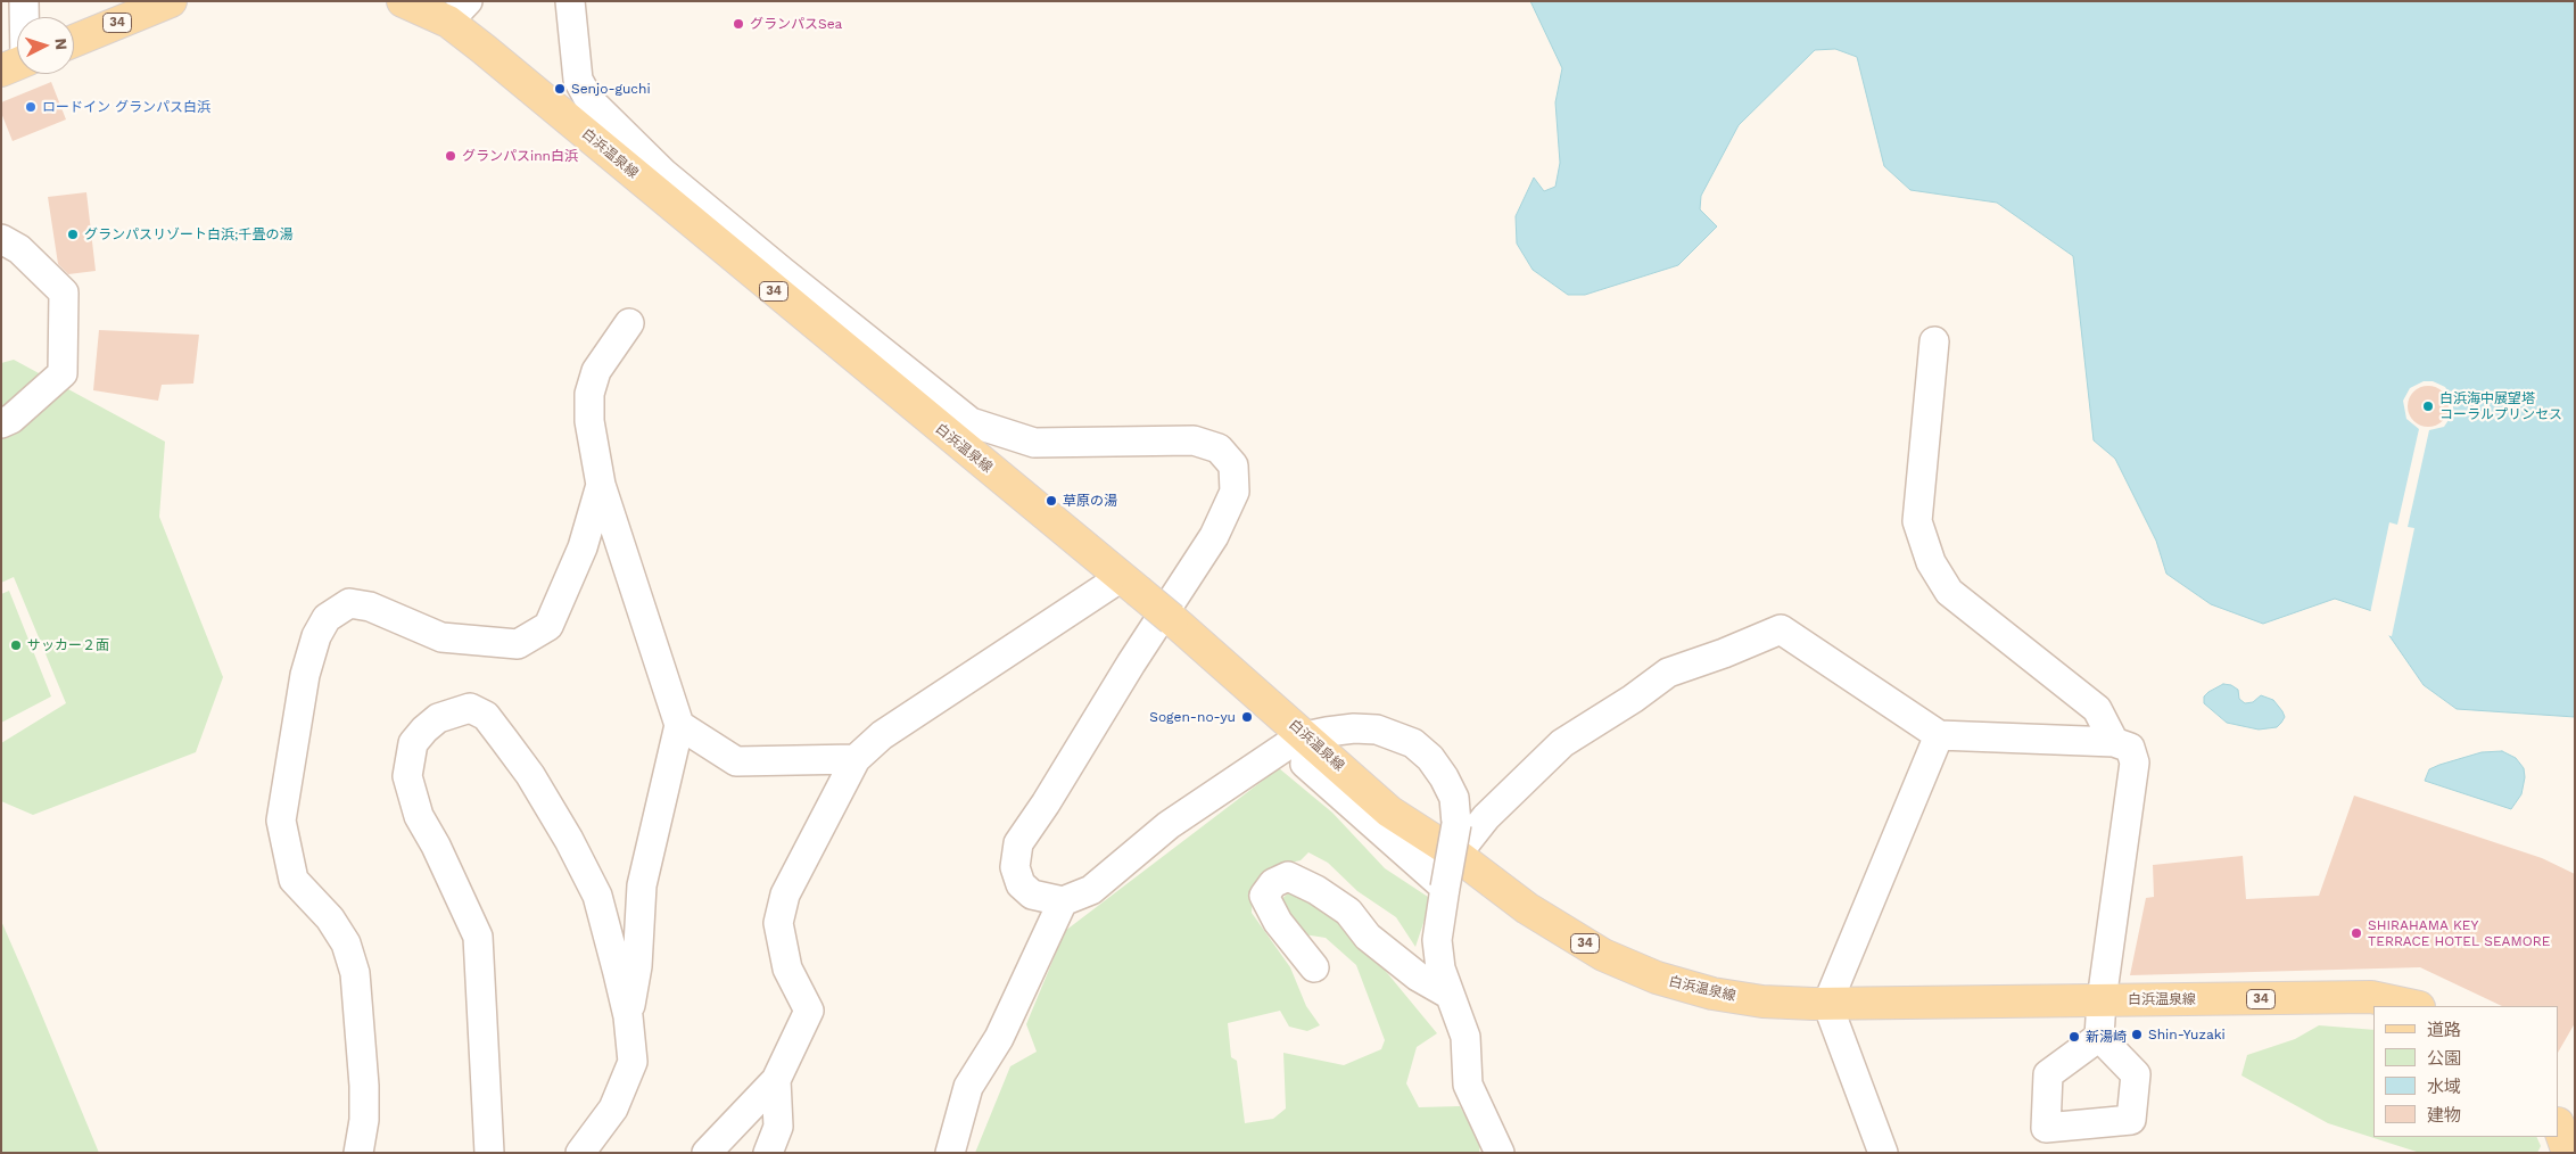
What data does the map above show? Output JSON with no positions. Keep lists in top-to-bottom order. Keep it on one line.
{"streets":{"main road":["34","白浜温泉線"]},"places":["グランパスSea","Senjo-guchi","ロードイン グランパス白浜","グランパスinn白浜","グランパスリゾート白浜;千畳の湯","白浜海中展望塔 コーラルプリンセス","草原の湯","サッカー２面","Sogen-no-yu","SHIRAHAMA KEY TERRACE HOTEL SEAMORE","Shin-Yuzaki","新湯崎"],"legend":["道路","公園","水域","建物"],"north":"right"}
